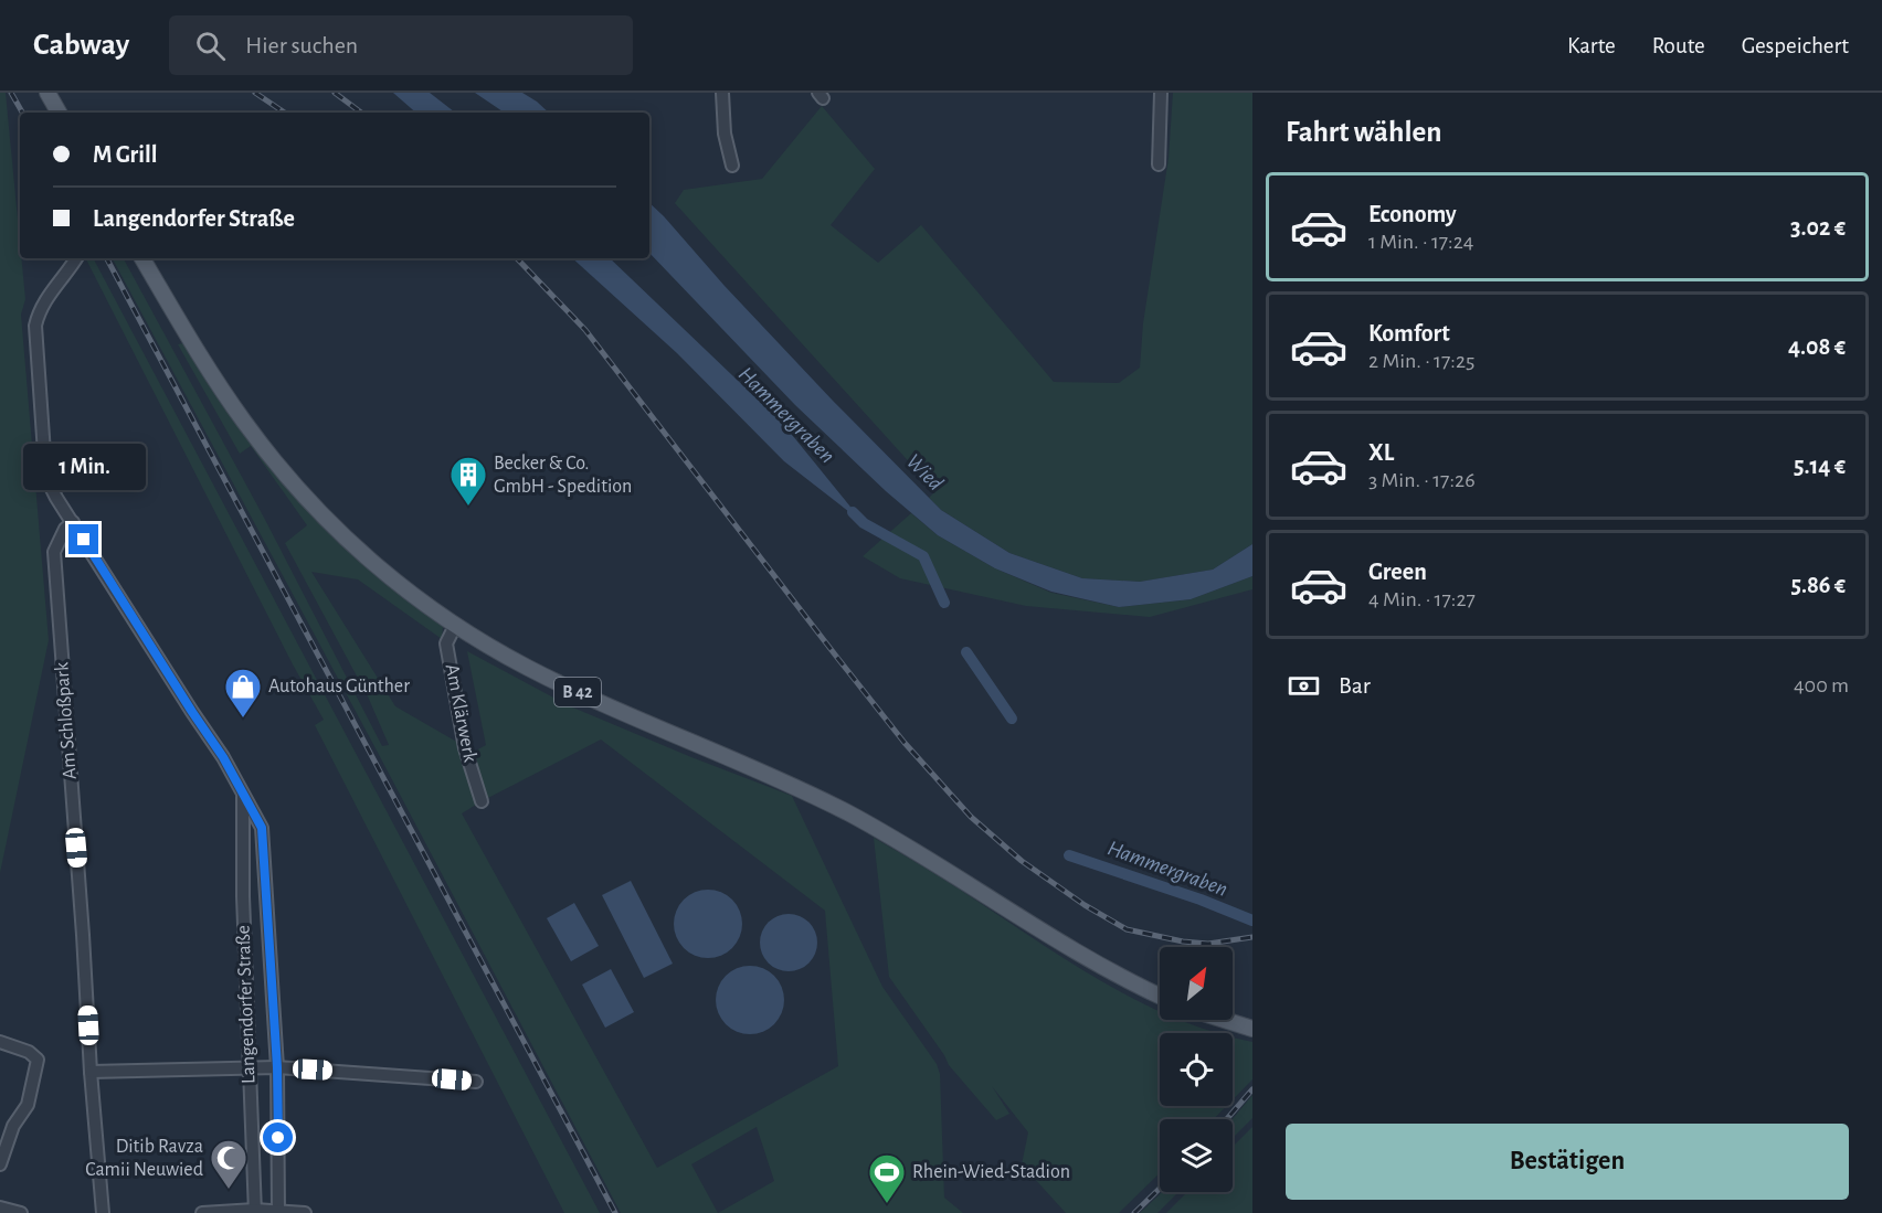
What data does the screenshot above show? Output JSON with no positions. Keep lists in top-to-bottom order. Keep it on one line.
{"streets":{"main road":["B 42"],"street":["Am Klärwerk","Am Schloßpark","Langendorfer Straße"]},"crossings":[["B 42","Am Klärwerk"],["Am Schloßpark","Langendorfer Straße"]],"water":["Hammergraben","Wied"],"places":{"building":["Becker & Co. GmbH - Spedition"],"shop":["Autohaus Günther"],"mosque":["Ditib Ravza Camii Neuwied"],"sports":["Rhein-Wied-Stadion"]},"north":"top right","page":{"header":"Cabway","search":"Hier suchen","nav":["Karte","Route","Gespeichert"],"heading":"Fahrt wählen","banner":["M Grill","Langendorfer Straße"],"list":[{"name":"Economy","note":"1 Min. · 17:24","value":"3.02 €"},{"name":"Komfort","note":"2 Min. · 17:25","value":"4.08 €"},{"name":"XL","note":"3 Min. · 17:26","value":"5.14 €"},{"name":"Green","note":"4 Min. · 17:27","value":"5.86 €"}],"bubble":"1 Min.","pay":["Bar","400 m"],"buttons":"Bestätigen"}}
